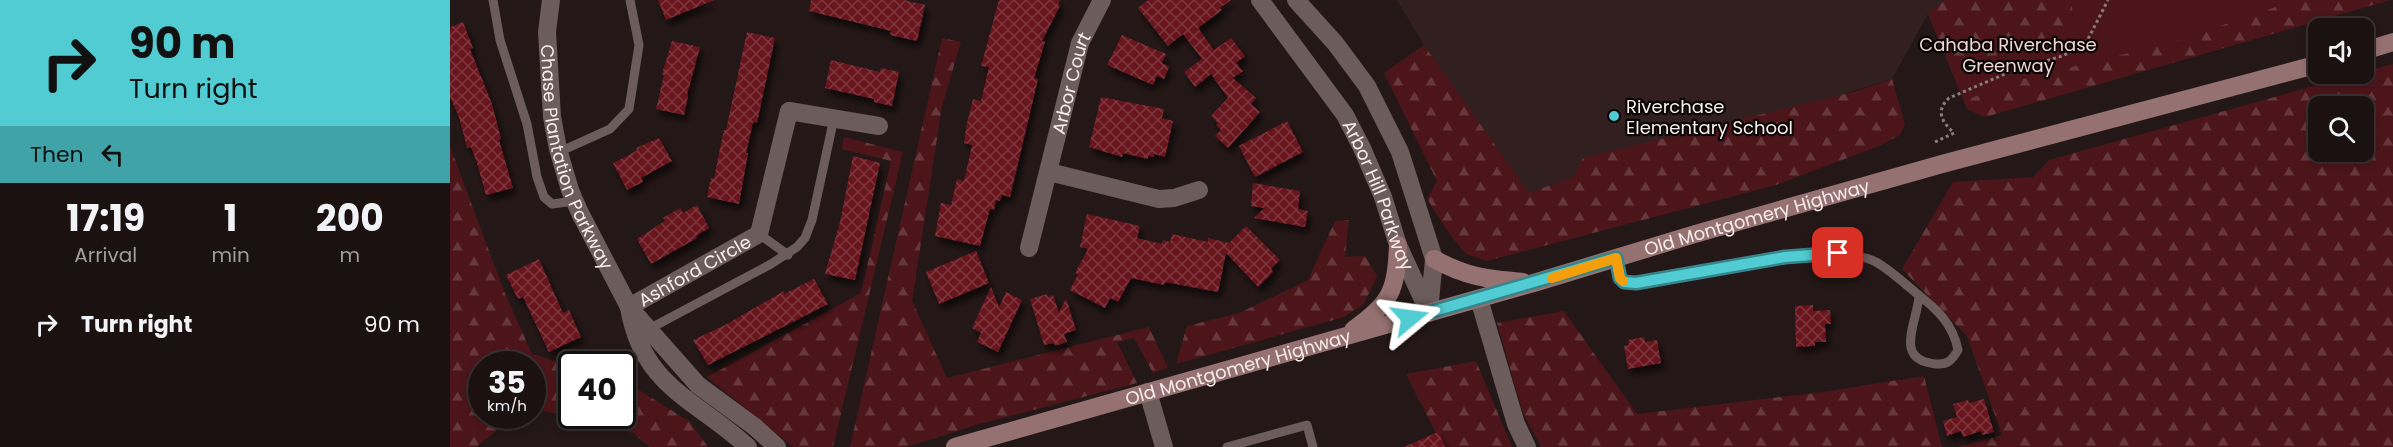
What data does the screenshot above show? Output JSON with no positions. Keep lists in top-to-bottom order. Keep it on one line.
{"streets":{"street":["Arbor Court","Chase Plantation Parkway","Arbor Hill Parkway","Old Montgomery Highway","Ashford Circle"]},"crossings":[["Chase Plantation Parkway","Ashford Circle"],["Arbor Hill Parkway","Old Montgomery Highway"]],"parks":["Cahaba Riverchase Greenway"],"places":["Riverchase Elementary School"],"page":{"turn":["90 m","Turn right"],"then":"Then","eta":["17:19","Arrival","1","min","200","m"],"list":[{"name":"Turn right","value":"90 m"}],"speed":"35 km/h","limit":"40"}}
